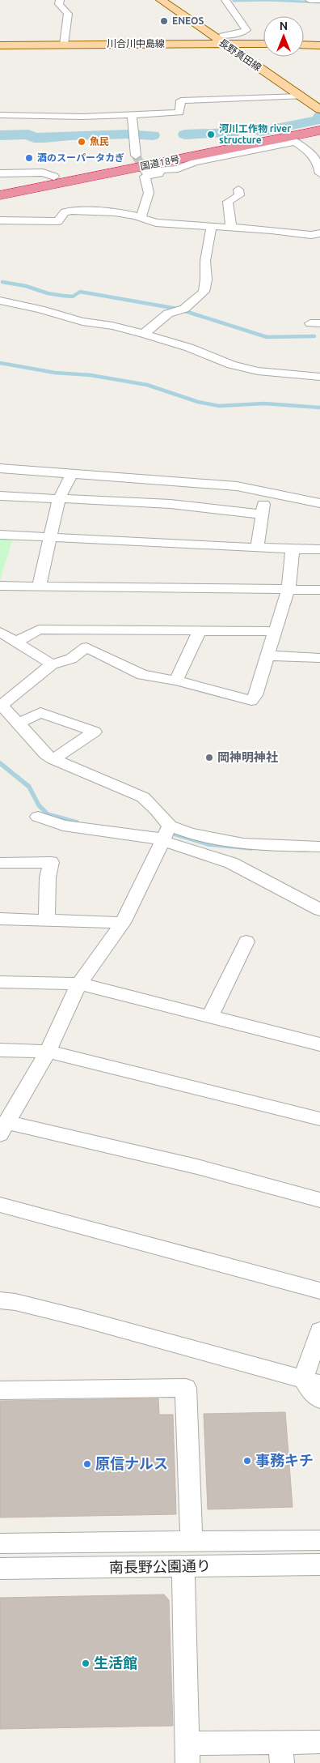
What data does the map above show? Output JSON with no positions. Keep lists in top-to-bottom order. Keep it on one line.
{"streets":{"highway":["国道18号"],"main road":["川合川中島線","長野真田線"],"street":["南長野公園通り"]},"crossings":[["川合川中島線","長野真田線"]],"places":["ENEOS","河川工作物 river structure","魚民","酒のスーパータカぎ","岡神明神社","事務キチ","原信ナルス","生活館"],"north":"top"}
